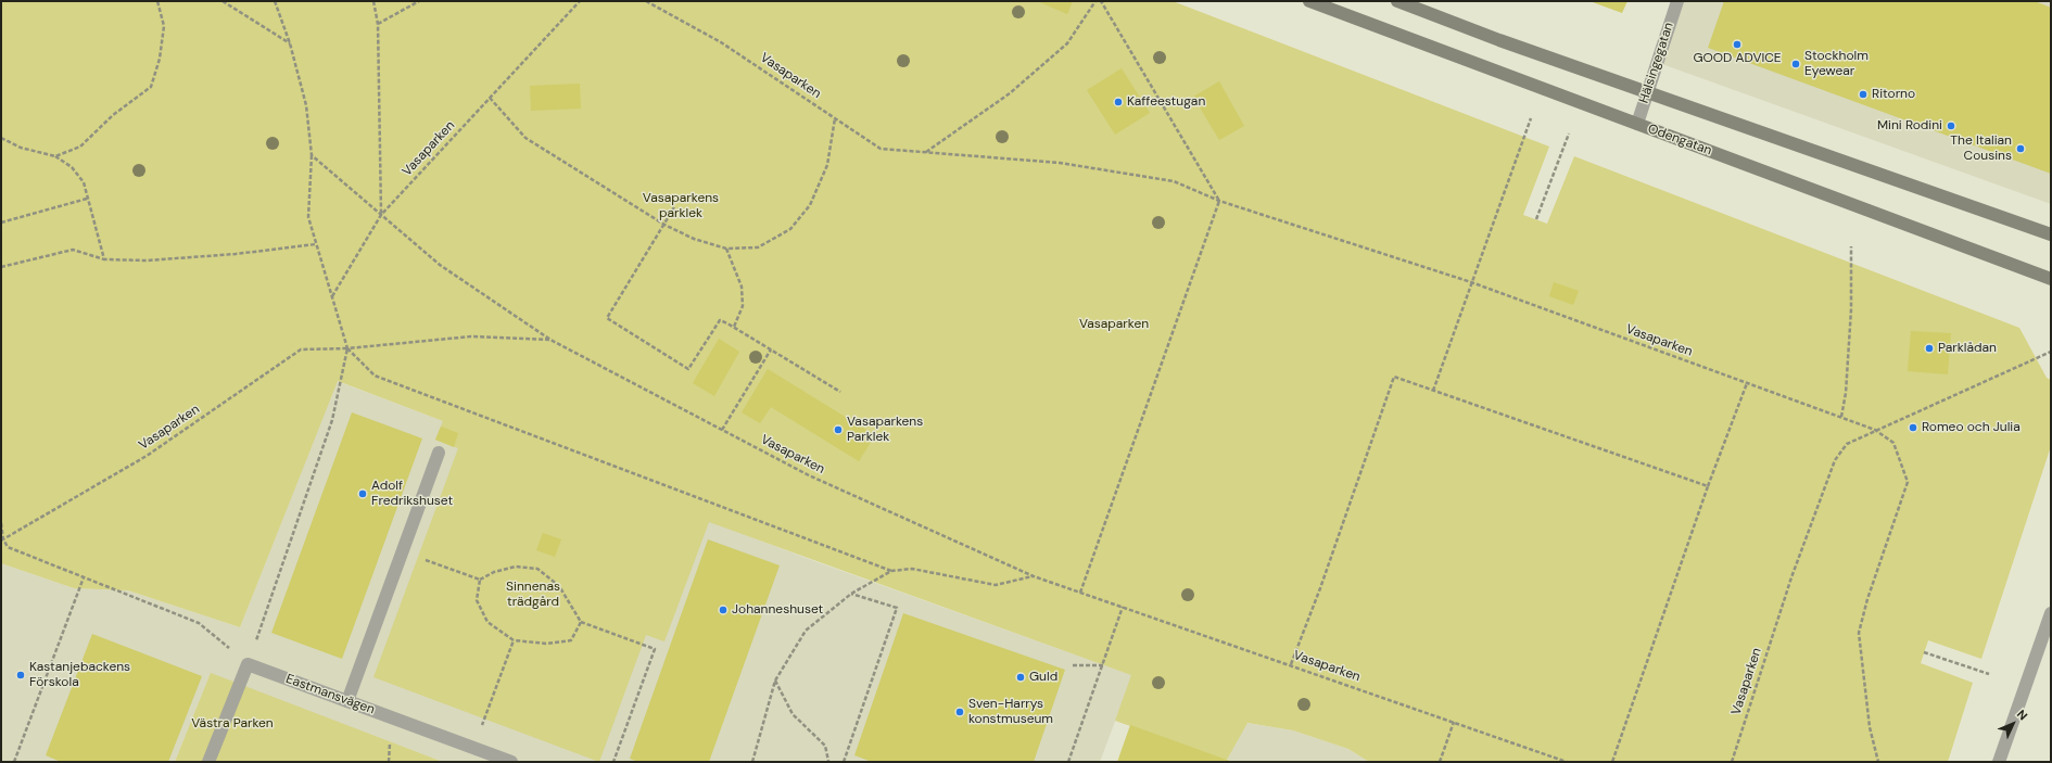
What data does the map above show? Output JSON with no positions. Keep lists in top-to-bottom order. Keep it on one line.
{"streets":{"main road":["Odengatan"],"street":["Hälsingegatan","Eastmansvägen"],"path":["Vasaparken"]},"crossings":[["Hälsingegatan","Odengatan"]],"parks":["Vasaparkens parklek","Vasaparken","Sinnenas trädgård","Västra Parken"],"places":["GOOD ADVICE","Stockholm Eyewear","Ritorno","Kaffeestugan","Mini Rodini","The Italian Cousins","Parklådan","Romeo och Julia","Vasaparkens Parklek","Adolf Fredrikshuset","Johanneshuset","Kastanjebackens Förskola","Guld","Sven-Harrys konstmuseum"],"north":"top right"}
